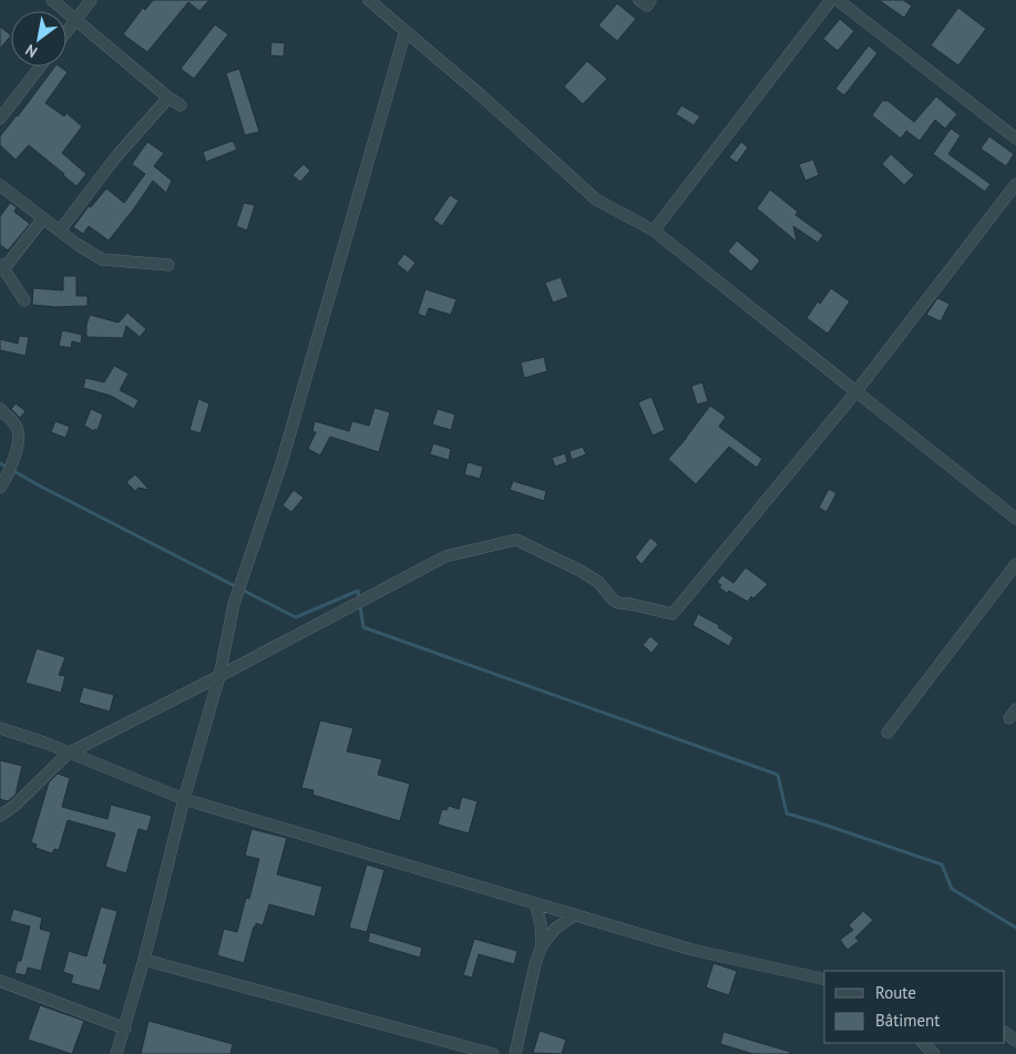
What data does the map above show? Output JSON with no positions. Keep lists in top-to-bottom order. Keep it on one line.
{"legend":["Route","Bâtiment"],"north":"bottom left"}
